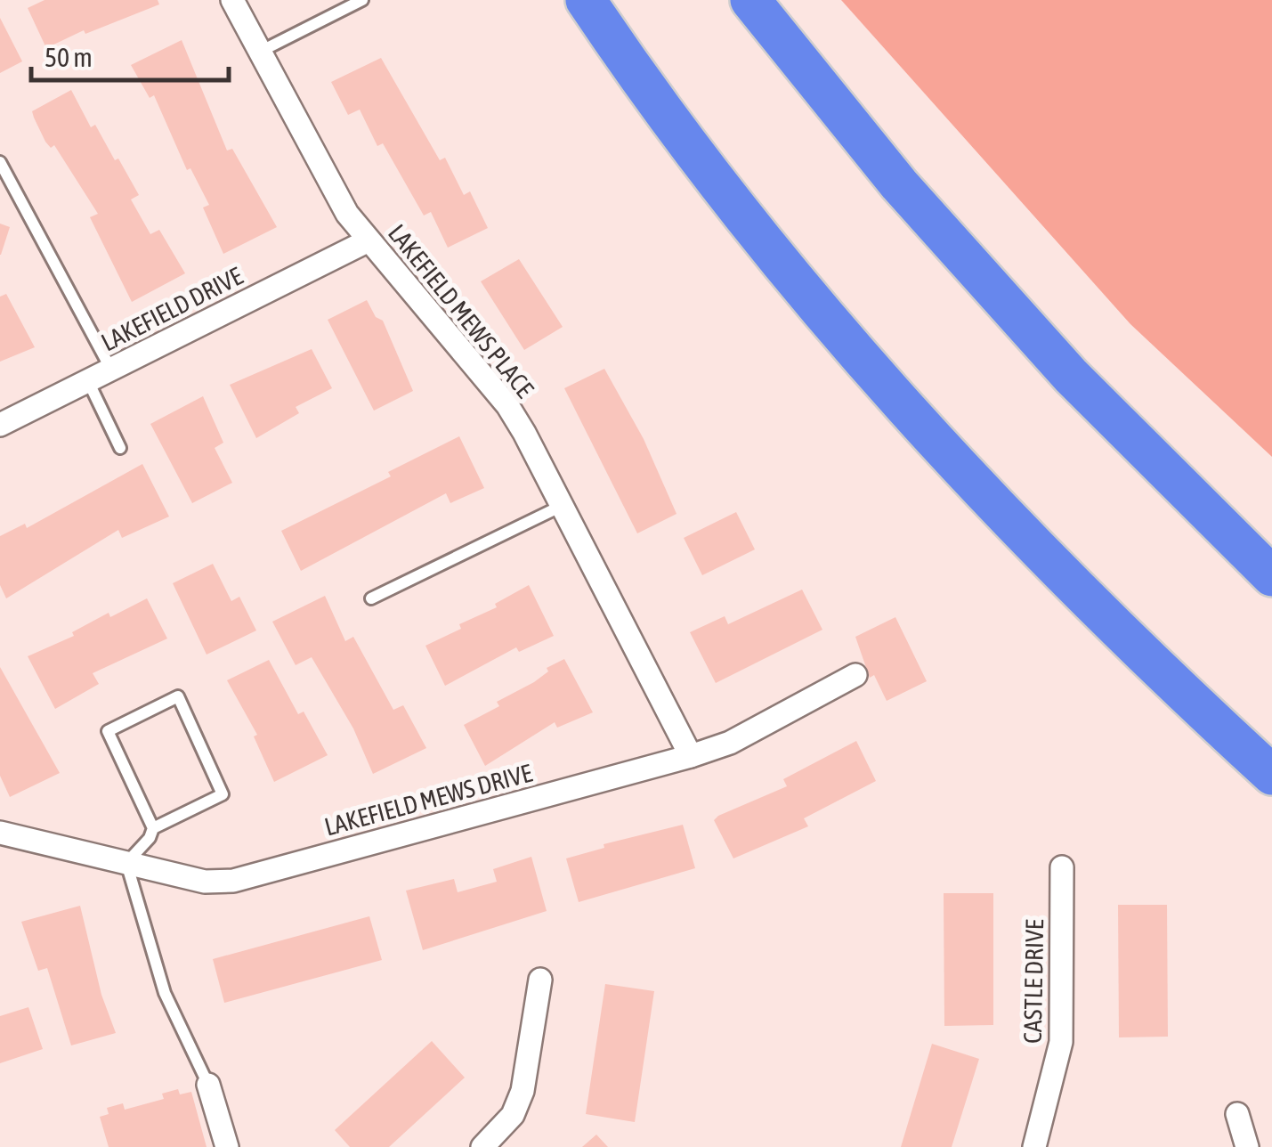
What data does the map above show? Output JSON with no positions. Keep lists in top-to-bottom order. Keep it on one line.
{"streets":{"street":["LAKEFIELD DRIVE","LAKEFIELD MEWS PLACE","LAKEFIELD MEWS DRIVE","CASTLE DRIVE"]},"crossings":[["LAKEFIELD DRIVE","LAKEFIELD MEWS PLACE"],["LAKEFIELD MEWS PLACE","LAKEFIELD MEWS DRIVE"]],"scale_bar":"50 m"}
